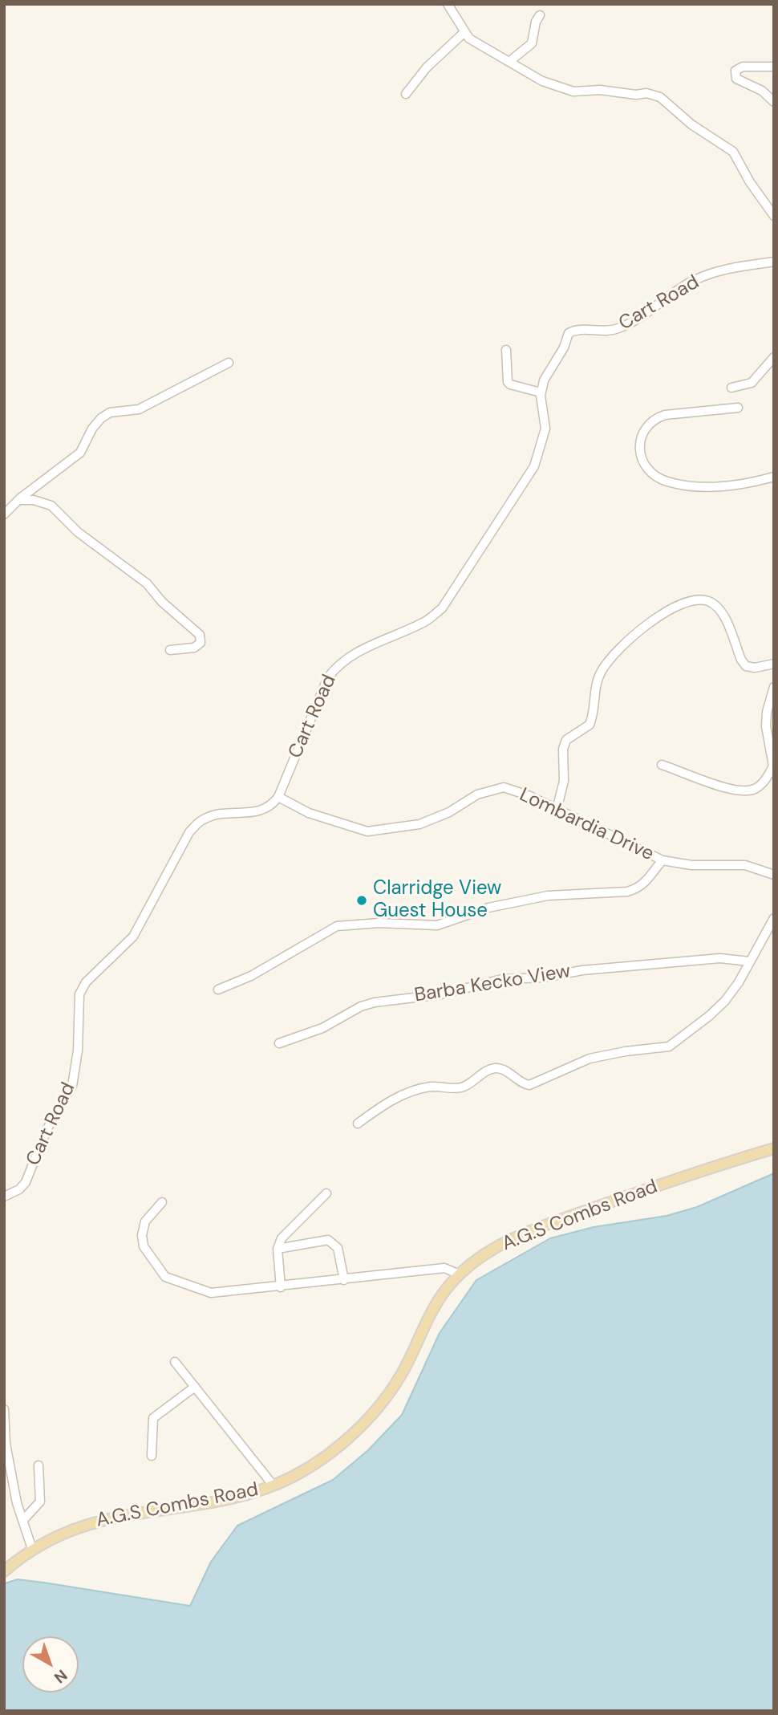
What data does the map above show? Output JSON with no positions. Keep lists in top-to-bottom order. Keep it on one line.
{"streets":{"main road":["A.G.S Combs Road"],"street":["Cart Road","Lombardia Drive","Barba Kecko View"]},"crossings":[["Cart Road","Lombardia Drive"]],"places":["Clarridge View Guest House"],"north":"bottom right"}
